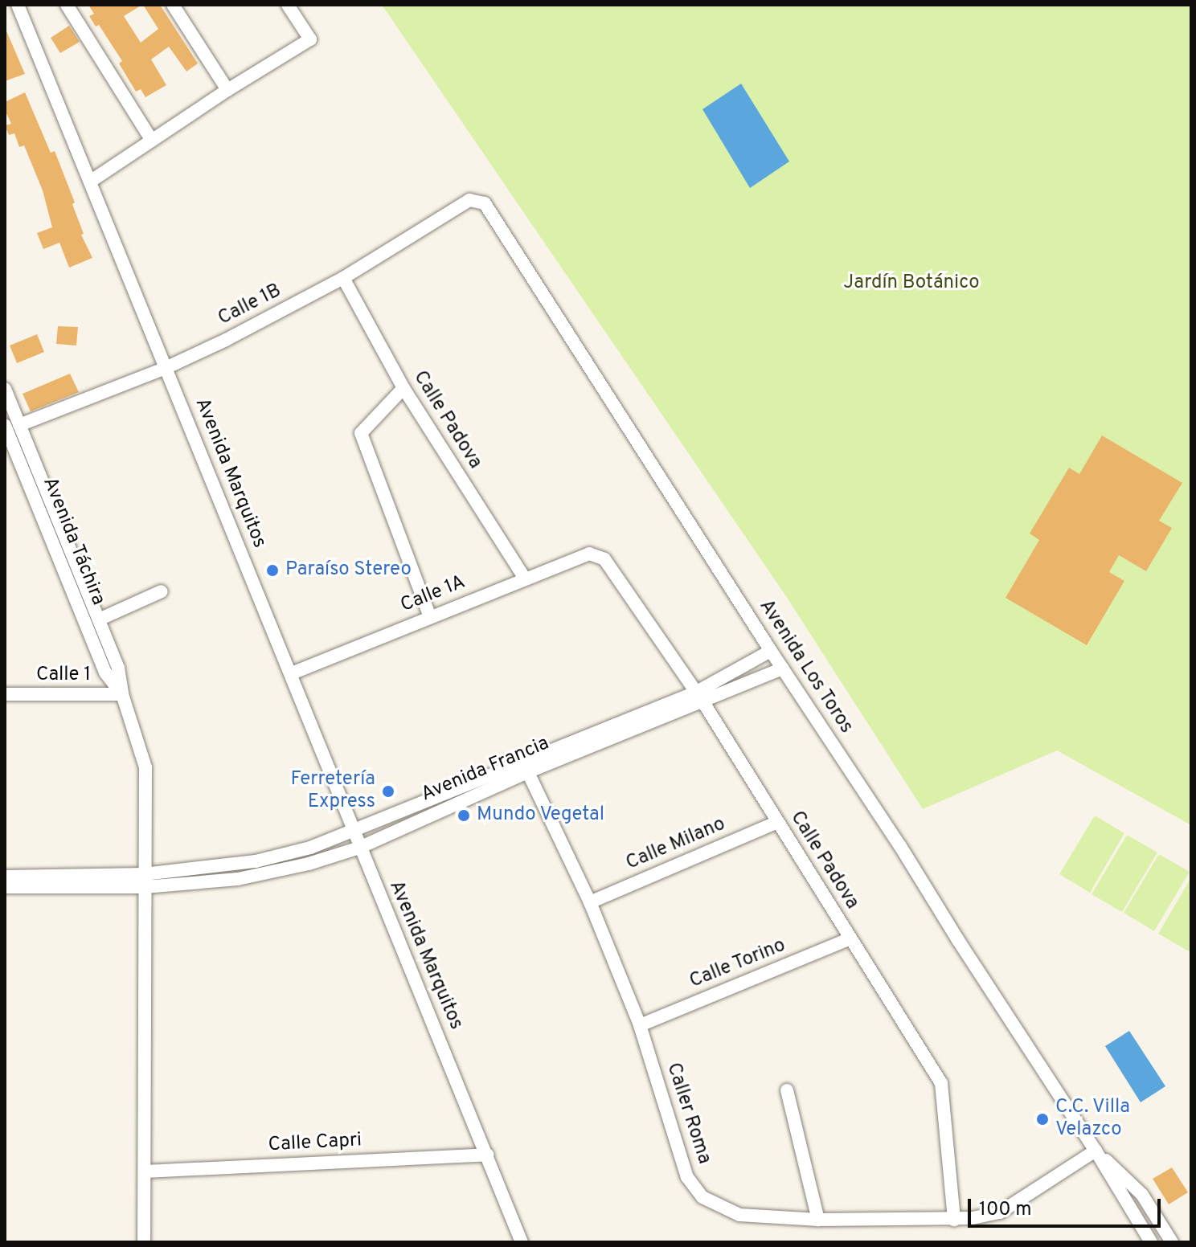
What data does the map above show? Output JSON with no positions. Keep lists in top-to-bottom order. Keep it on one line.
{"streets":{"street":["Calle 1B","Calle Padova","Avenida Marquitos","Avenida Táchira","Calle 1A","Avenida Los Toros","Calle 1","Avenida Francia","Calle Milano","Calle Torino","Caller Roma","Calle Capri"]},"crossings":[["Calle 1B","Calle Padova"],["Calle 1B","Avenida Marquitos"],["Calle 1B","Avenida Los Toros"],["Calle Padova","Calle 1A"],["Calle Padova","Avenida Francia"],["Calle Padova","Calle Milano"],["Calle Padova","Calle Torino"],["Calle Padova","Caller Roma"],["Avenida Marquitos","Calle 1A"],["Avenida Marquitos","Avenida Francia"],["Avenida Marquitos","Calle Capri"],["Avenida Los Toros","Avenida Francia"],["Avenida Los Toros","Caller Roma"],["Avenida Francia","Caller Roma"],["Calle Milano","Caller Roma"],["Calle Torino","Caller Roma"]],"parks":["Jardín Botánico"],"places":["Paraíso Stereo","Ferretería Express","Mundo Vegetal","C.C. Villa Velazco"],"scale_bar":"100 m"}
